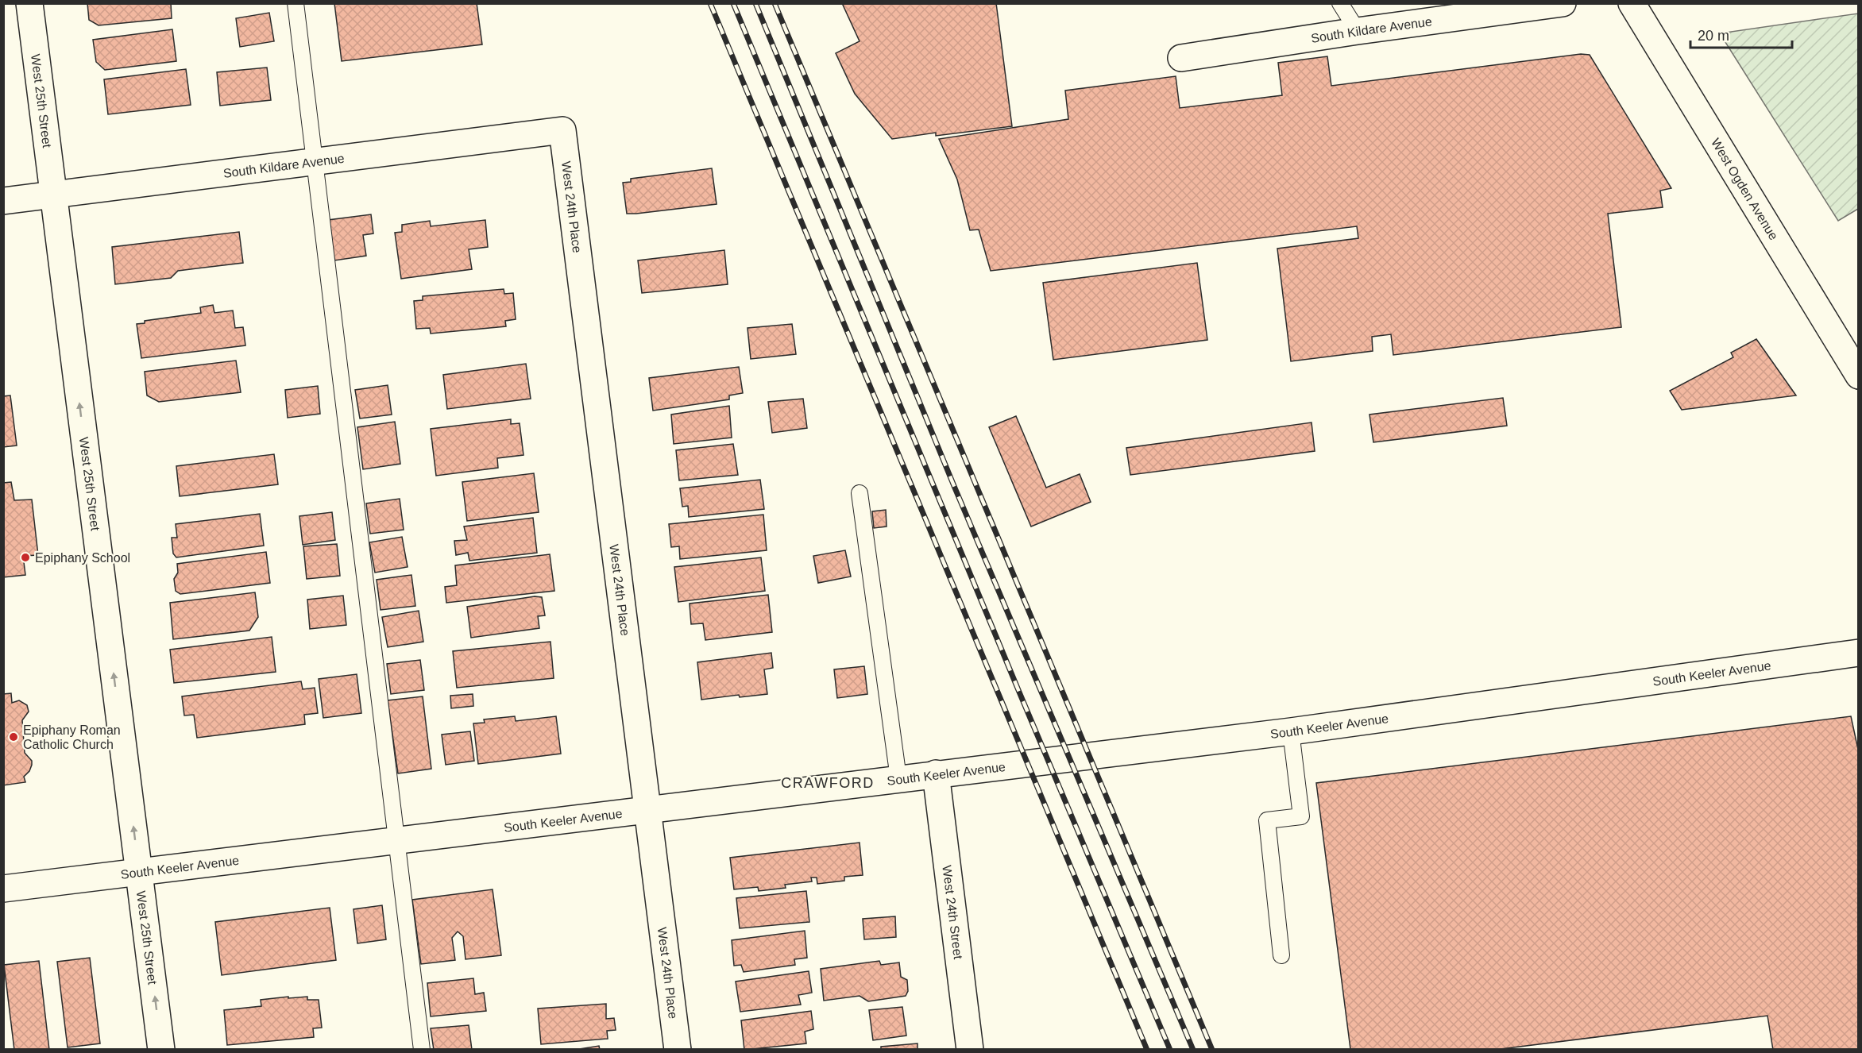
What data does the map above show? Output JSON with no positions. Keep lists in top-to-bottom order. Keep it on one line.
{"streets":{"street":["South Kildare Avenue","West 25th Street","West Ogden Avenue","West 24th Place","South Keeler Avenue","West 24th Street"]},"crossings":[["South Kildare Avenue","West 25th Street"],["South Kildare Avenue","West 24th Place"],["West 25th Street","South Keeler Avenue"],["West 24th Place","South Keeler Avenue"],["South Keeler Avenue","West 24th Street"]],"one_way":["West 25th Street"],"districts":["CRAWFORD"],"places":["Epiphany School","Epiphany Roman Catholic Church"],"scale_bar":"20 m"}
